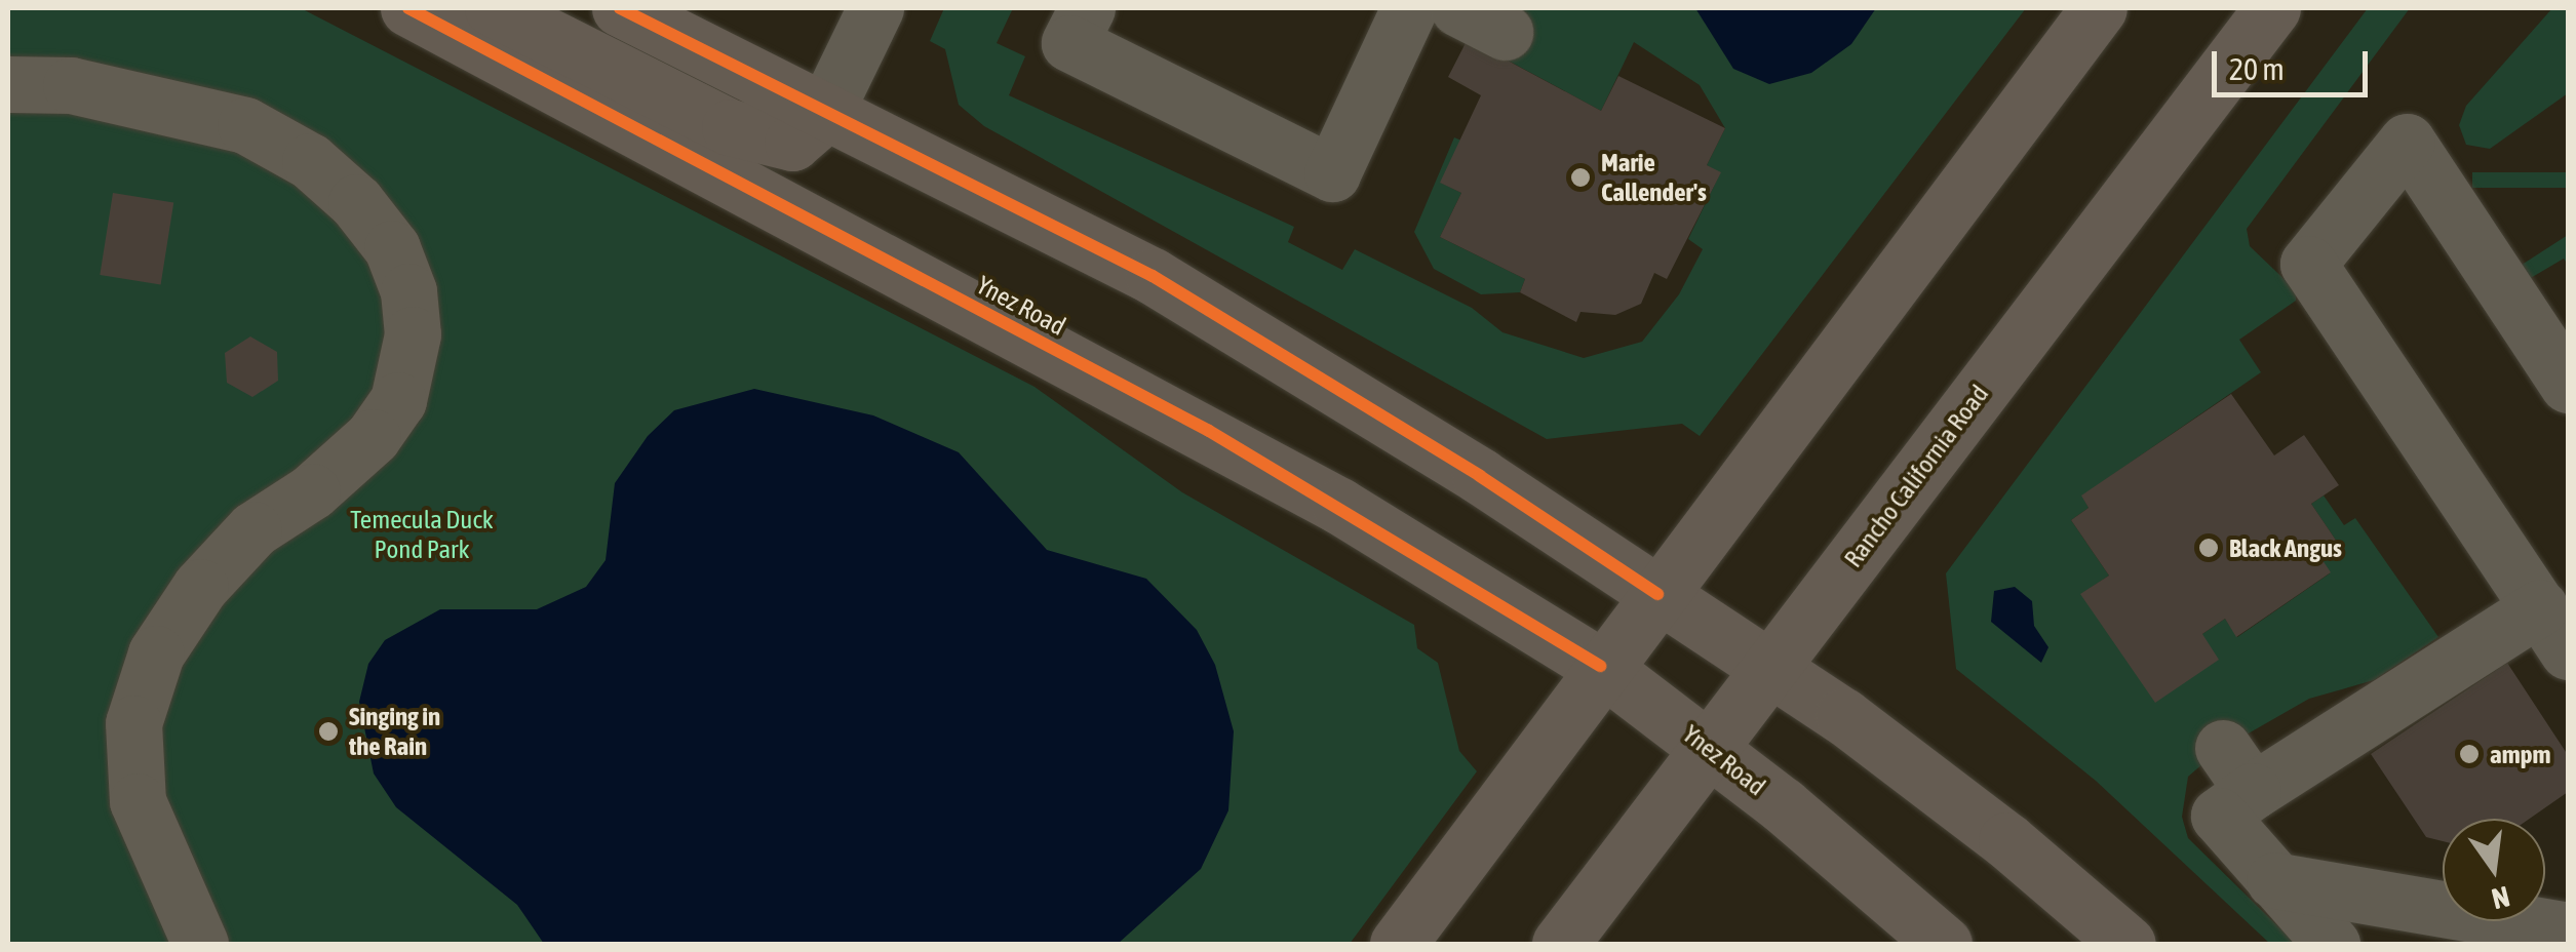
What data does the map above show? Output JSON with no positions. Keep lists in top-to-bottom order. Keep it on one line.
{"streets":{"main road":["Ynez Road","Rancho California Road"]},"crossings":[["Ynez Road","Rancho California Road"]],"parks":["Temecula Duck Pond Park"],"places":["Marie Callender's","Black Angus","Singing in the Rain","ampm"],"scale_bar":"20 m","north":"bottom"}
